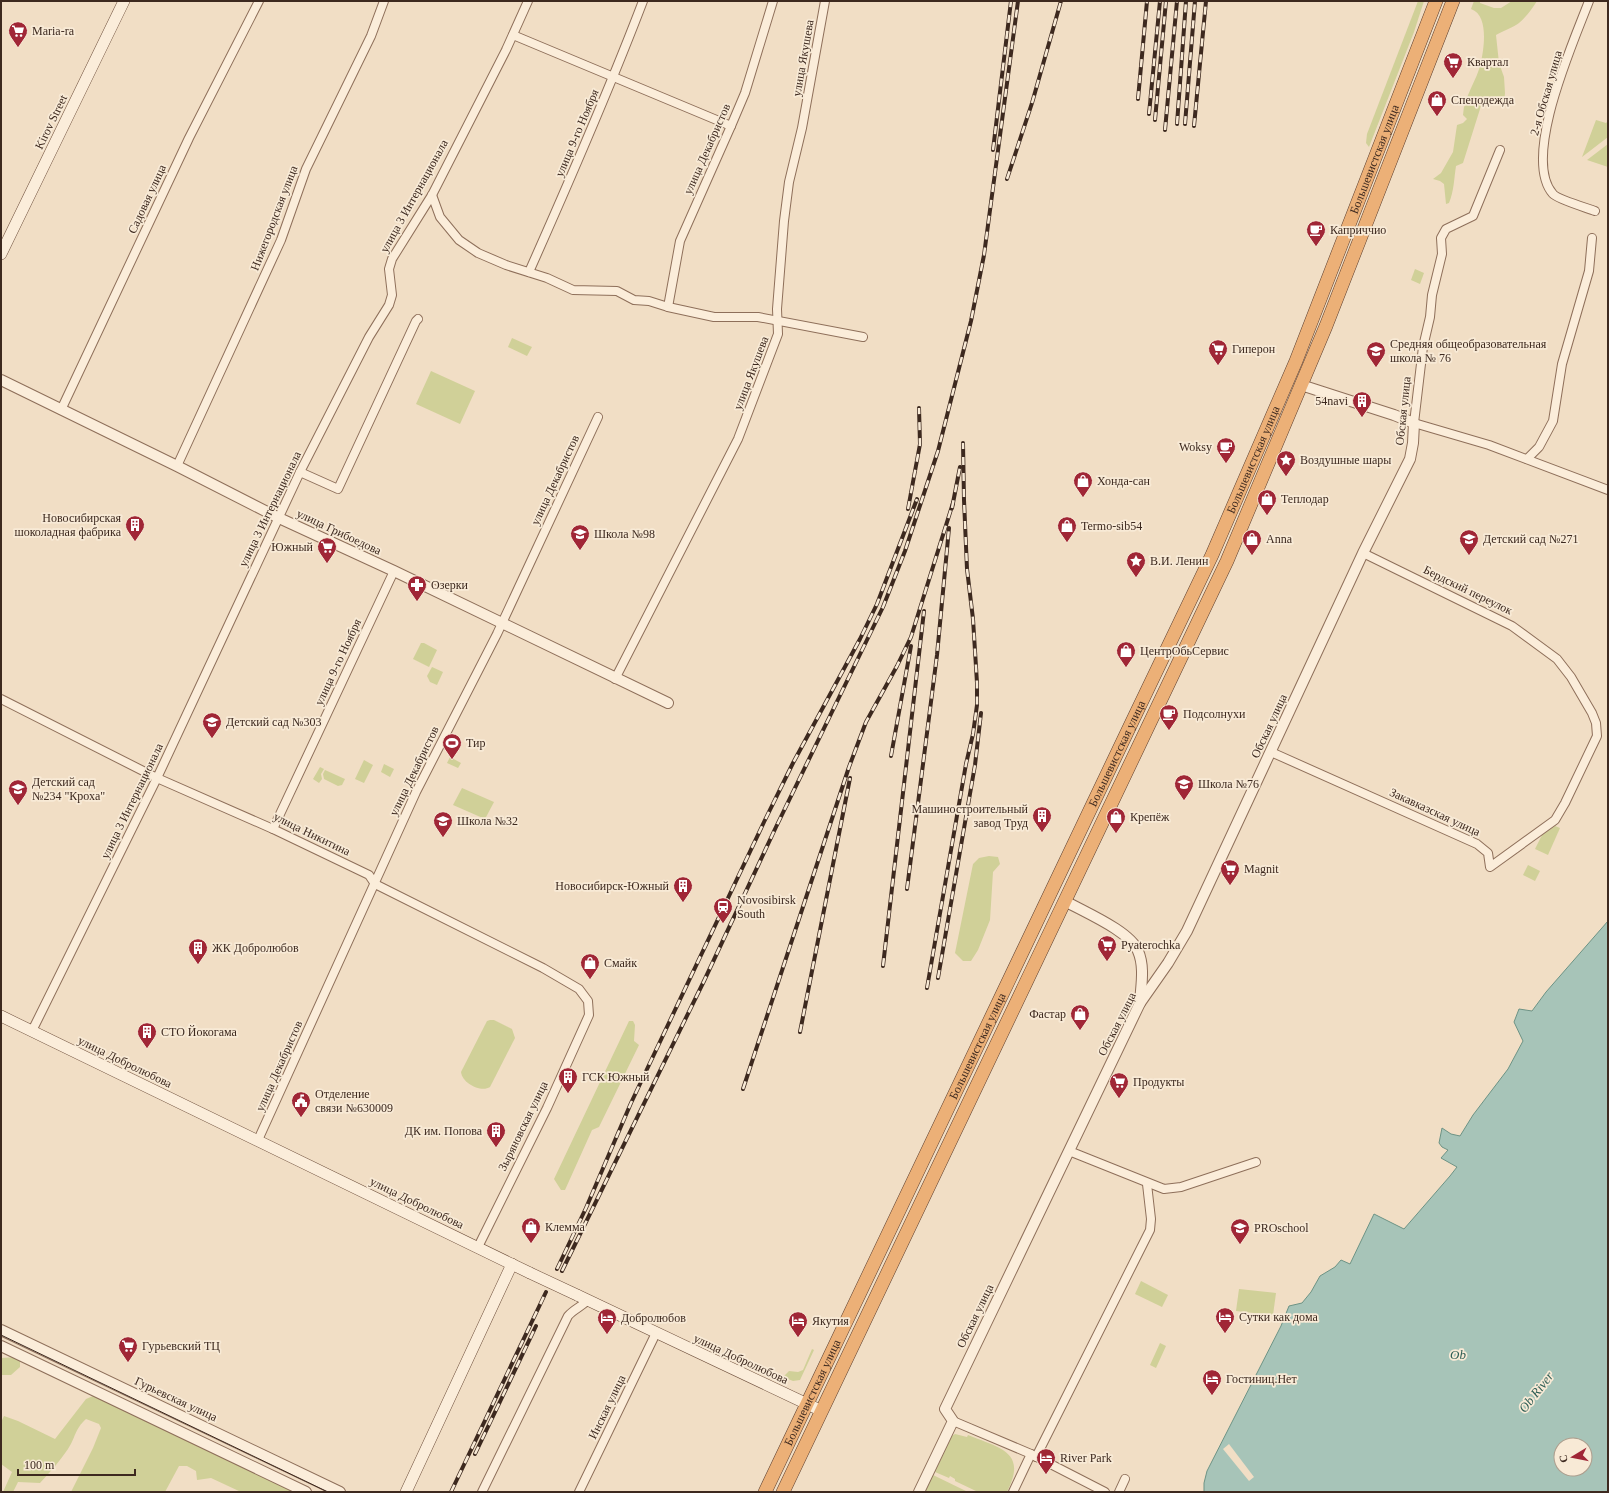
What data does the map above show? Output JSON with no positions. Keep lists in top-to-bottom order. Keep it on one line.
{"streets":{"highway":["Большевистская улица"],"main road":["Kirov Street","улица Добролюбова"],"street":["улица Якушева","2-я Обская улица","улица 9-го Ноября","улица Декабристов","улица 3 Интернационала","Садовая улица","Нижегородская улица","Обская улица","улица Грибоедова","Бердский переулок","Закавказская улица","улица Никитина","Зыряновская улица","Гурьевская улица","Инская улица"]},"crossings":[["улица Якушева","улица Грибоедова"],["улица 9-го Ноября","улица Грибоедова"],["улица 9-го Ноября","улица Никитина"],["улица Декабристов","улица Грибоедова"],["улица Декабристов","улица Никитина"],["улица Декабристов","улица Добролюбова"],["Большевистская улица","улица Добролюбова"],["улица 3 Интернационала","улица Грибоедова"],["улица 3 Интернационала","улица Никитина"],["улица 3 Интернационала","улица Добролюбова"],["Садовая улица","улица Грибоедова"],["Нижегородская улица","улица Грибоедова"],["Обская улица","Бердский переулок"],["Обская улица","Закавказская улица"],["Бердский переулок","Закавказская улица"],["улица Никитина","Зыряновская улица"],["улица Добролюбова","Зыряновская улица"],["улица Добролюбова","Инская улица"]],"water":["Ob","Ob River"],"places":{"supermarket":["Maria-ra","Квартал","Гиперон","Южный","Magnit","Pyaterochka","Продукты","Гурьевский ТЦ"],"shop":["Спецодежда","Хонда-сан","Теплодар","Termo-sib54","Anna","ЦентрОбьСервис","Крепёж","Смайк","Фастар","Клемма"],"cafe":["Каприччио","Woksy","Подсолнухи"],"school or university":["Средняя общеобразовательная школа № 76","Школа №98","Детский сад №271","Детский сад №303","Школа №76","Детский сад №234 \"Кроха\"","Школа №32","PROschool"],"building":["54navi","Новосибирская шоколадная фабрика","Машиностроительный завод Труд","Новосибирск-Южный","ЖК Добролюбов","СТО Йокогама","ГСК Южный","ДК им. Попова"],"place":["Воздушные шары","В.И. Ленин"],"pharmacy":["Озерки"],"sports":["Тир"],"station":["Novosibirsk South"],"public building":["Отделение связи №630009"],"hotel":["Сутки как дома","Добролюбов","Якутия","Гостиниц.Нет","River Park"]},"scale_bar":"100 m","north":"left"}
